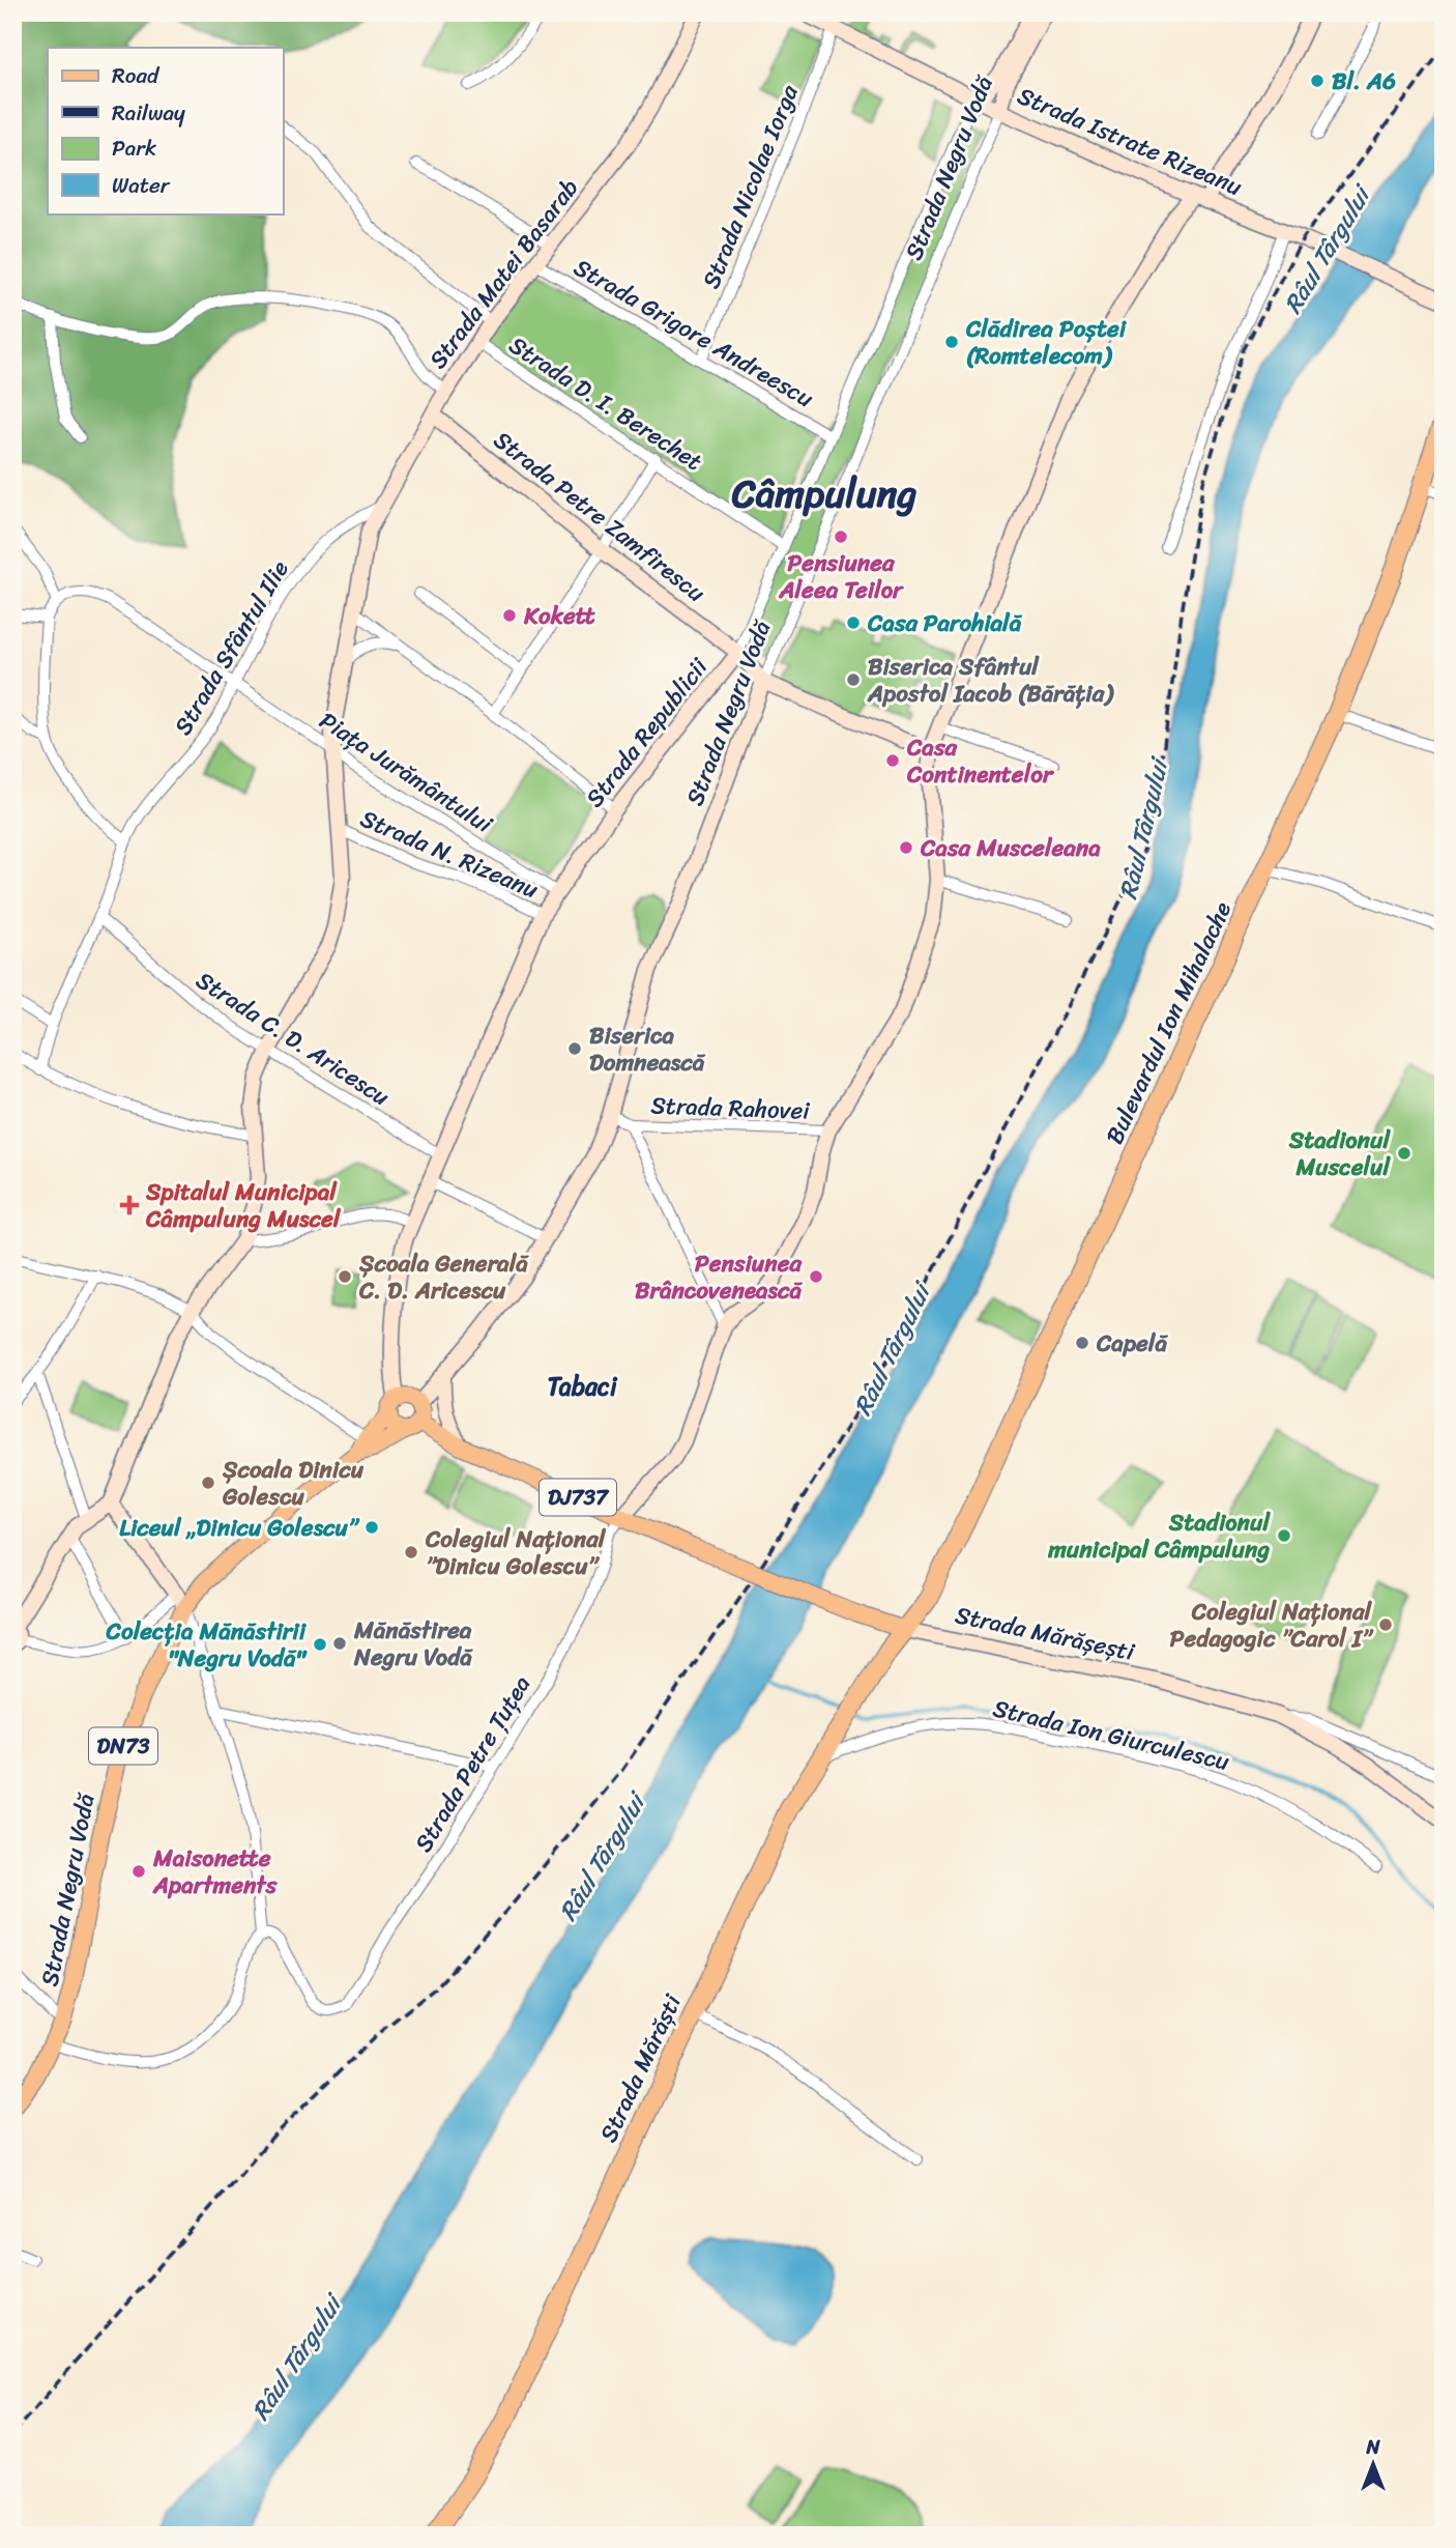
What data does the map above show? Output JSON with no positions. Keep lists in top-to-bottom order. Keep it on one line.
{"streets":{"highway":["Bulevardul Ion Mihalache","Strada Mărăști"],"main road":["Strada Istrate Rizeanu","Strada Negru Vodă","Strada Matei Basarab","Strada Petre Zamfirescu","Strada Republicii","DJ737","Strada Mărășești","DN73"],"street":["Strada Nicolae Iorga","Strada Grigore Andreescu","Strada D. I. Berechet","Strada Sfântul Ilie","Piața Jurământului","Strada N. Rizeanu","Strada C. D. Aricescu","Strada Rahovei","Strada Ion Giurculescu","Strada Petre Țuțea"]},"crossings":[["Strada Istrate Rizeanu","Strada Negru Vodă"],["Strada Istrate Rizeanu","Strada Nicolae Iorga"],["Strada Istrate Rizeanu","Strada Republicii"],["Strada Negru Vodă","Strada Petre Zamfirescu"],["Strada Negru Vodă","Strada Republicii"],["Strada Negru Vodă","DN73"],["Strada Nicolae Iorga","Strada Grigore Andreescu"],["Strada Matei Basarab","Strada Grigore Andreescu"],["Strada Matei Basarab","Strada D. I. Berechet"],["Strada Matei Basarab","Strada Petre Zamfirescu"],["Strada Matei Basarab","Strada Sfântul Ilie"],["Strada Matei Basarab","Piața Jurământului"],["Strada Matei Basarab","Strada N. Rizeanu"],["Strada Matei Basarab","Strada C. D. Aricescu"],["Strada Grigore Andreescu","Strada Republicii"],["Strada D. I. Berechet","Strada Republicii"],["Strada Petre Zamfirescu","Strada Republicii"],["Strada Sfântul Ilie","Piața Jurământului"],["Strada Sfântul Ilie","Strada C. D. Aricescu"],["Strada Republicii","Piața Jurământului"],["Strada Republicii","Strada N. Rizeanu"],["Strada Republicii","Strada C. D. Aricescu"],["Strada Republicii","DN73"],["Bulevardul Ion Mihalache","DJ737"],["Bulevardul Ion Mihalache","Strada Mărășești"],["Bulevardul Ion Mihalache","Strada Mărăști"],["DJ737","Strada Mărășești"],["DJ737","Strada Petre Țuțea"],["DJ737","Strada Mărăști"],["Strada Mărășești","Strada Mărăști"],["Strada Ion Giurculescu","Strada Mărăști"]],"districts":["Câmpulung","Tabaci"],"water":["Râul Târgului"],"places":{"other":["Bl. A6","Clădirea Poștei (Romtelecom)","Pensiunea Aleea Teilor","Kokett","Casa Parohială","Biserica Sfântul Apostol Iacob (Bărăția)","Casa Continentelor","Casa Musceleana","Biserica Domnească","Stadionul Muscelul","Școala Generală C. D. Aricescu","Pensiunea Brâncovenească","Capelă","Școala Dinicu Golescu","Liceul „Dinicu Golescu”","Stadionul municipal Câmpulung","Colegiul Național ”Dinicu Golescu”","Colegiul Național Pedagogic ”Carol I”","Mănăstirea Negru Vodă","Colecția Mănăstirii \"Negru Vodă\"","Maisonette Apartments"],"health":["Spitalul Municipal Câmpulung Muscel"]},"legend":["Road","Railway","Park","Water"],"north":"top"}
